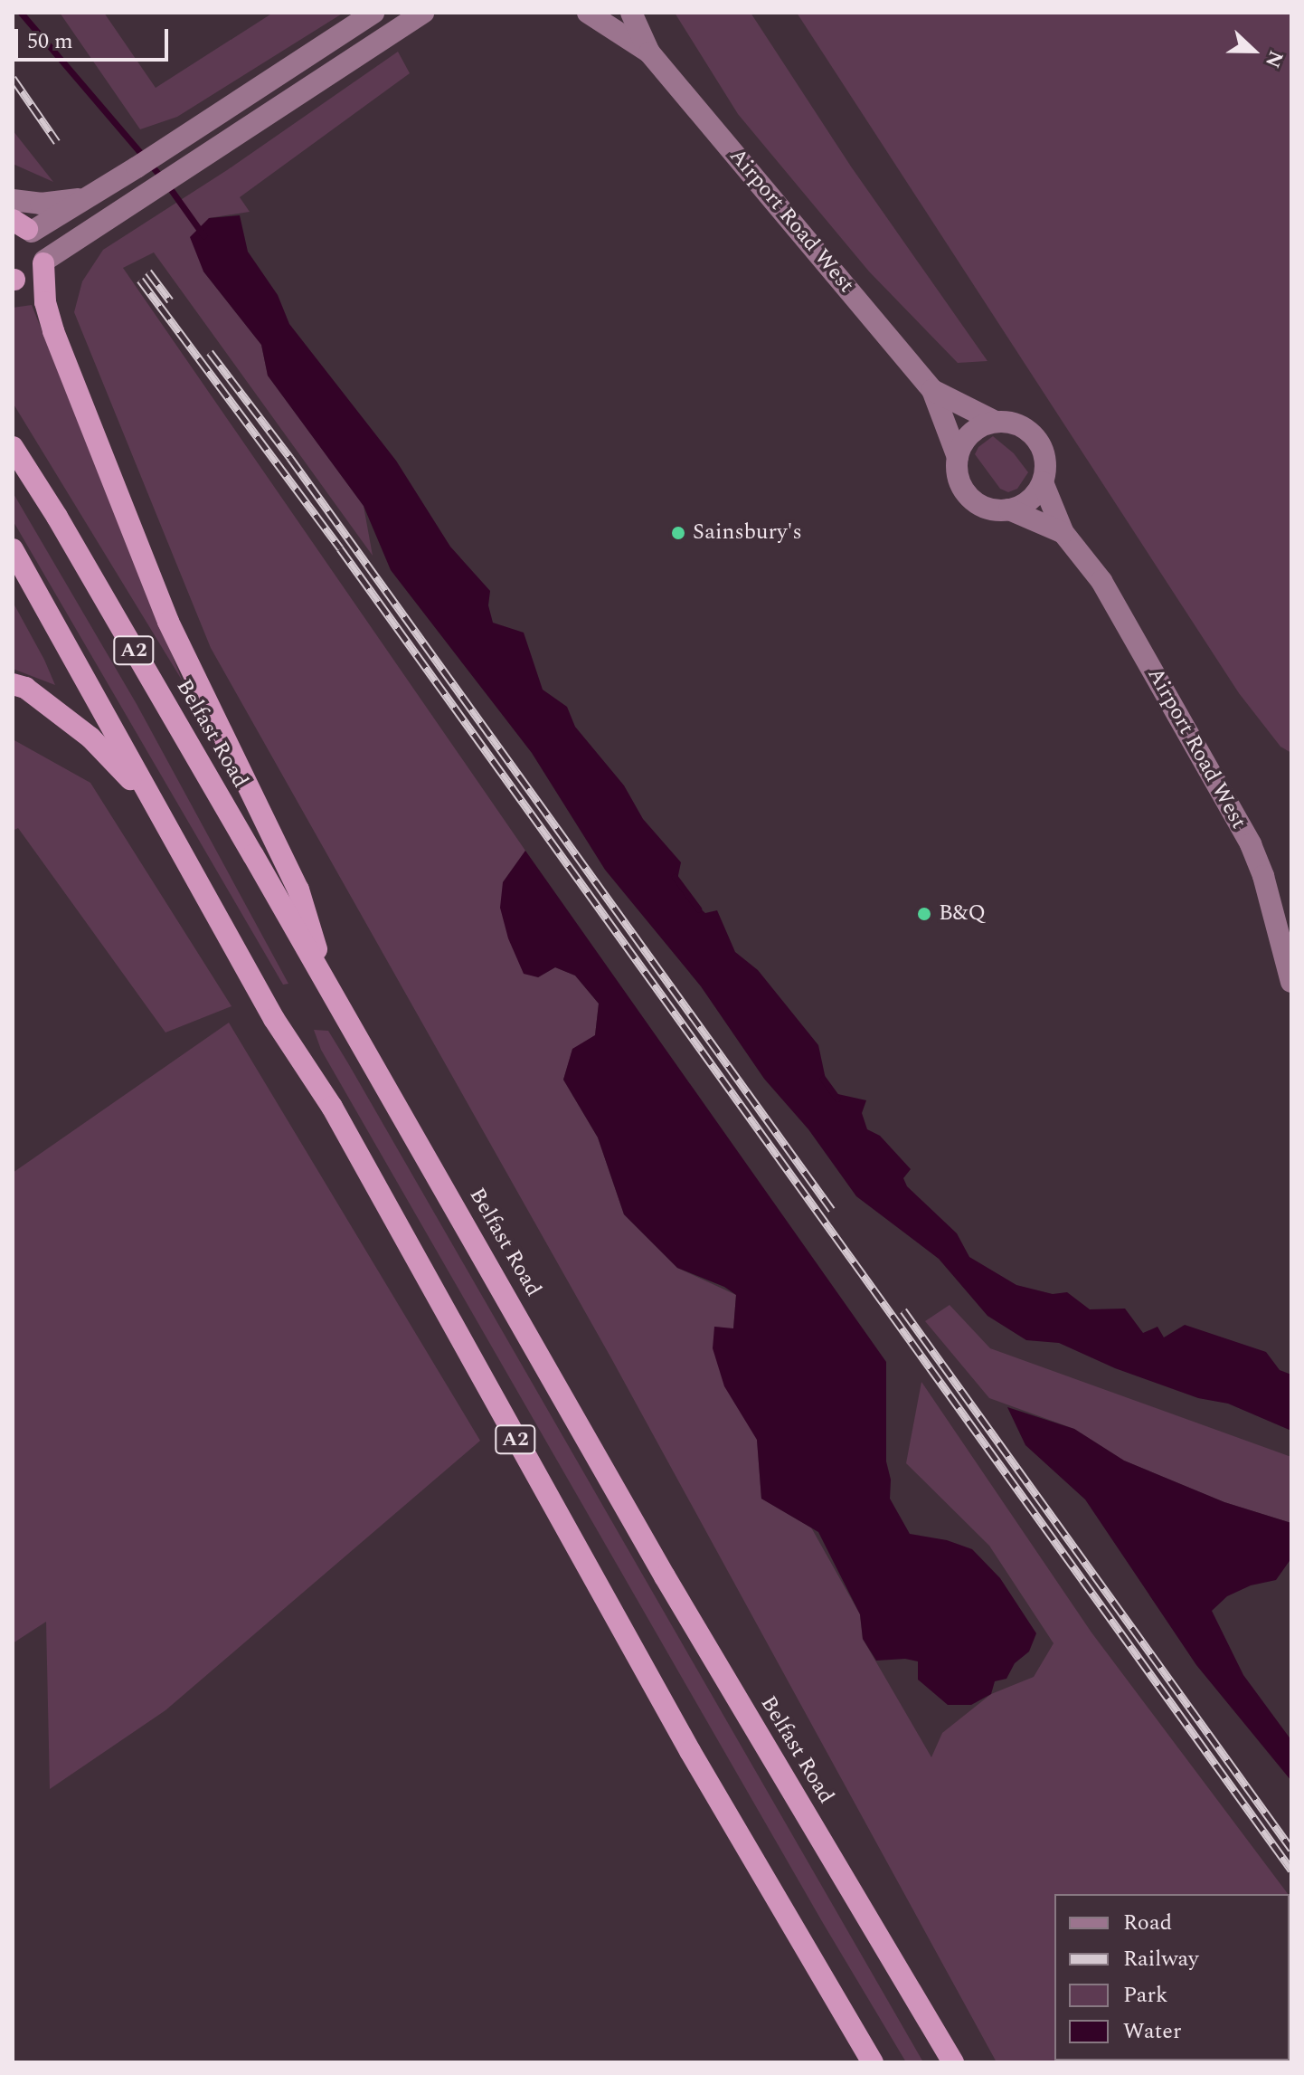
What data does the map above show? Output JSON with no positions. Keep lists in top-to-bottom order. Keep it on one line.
{"streets":{"highway":["A2","Belfast Road"],"street":["Airport Road West"]},"places":["Sainsbury's","B&Q"],"legend":["Road","Railway","Park","Water"],"scale_bar":"50 m","north":"right"}
